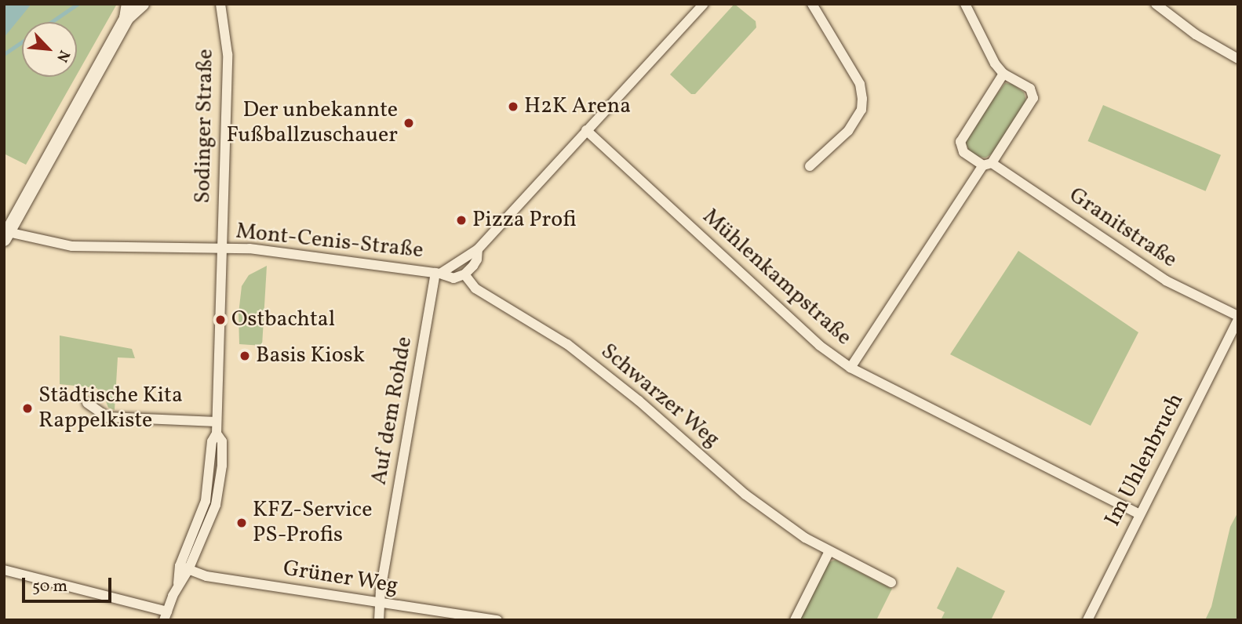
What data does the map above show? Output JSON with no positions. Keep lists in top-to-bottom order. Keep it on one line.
{"streets":{"street":["Sodinger Straße","Granitstraße","Mont-Cenis-Straße","Mühlenkampstraße","Schwarzer Weg","Auf dem Rohde","Im Uhlenbruch","Grüner Weg"]},"crossings":[["Sodinger Straße","Mont-Cenis-Straße"],["Granitstraße","Im Uhlenbruch"],["Mont-Cenis-Straße","Mühlenkampstraße"],["Mont-Cenis-Straße","Schwarzer Weg"],["Mont-Cenis-Straße","Auf dem Rohde"],["Mont-Cenis-Straße","Grüner Weg"],["Mühlenkampstraße","Im Uhlenbruch"],["Auf dem Rohde","Grüner Weg"]],"places":["H2K Arena","Der unbekannte Fußballzuschauer","Pizza Profi","Ostbachtal","Basis Kiosk","Städtische Kita Rappelkiste","KFZ-Service PS-Profis"],"scale_bar":"50 m","north":"bottom right"}
